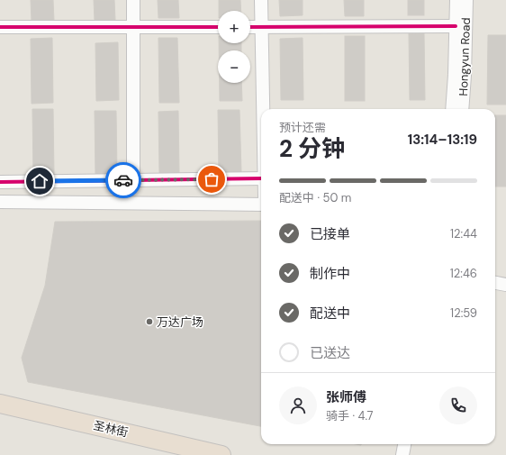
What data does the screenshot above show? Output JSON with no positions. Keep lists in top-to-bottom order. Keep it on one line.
{"streets":{"highway":["圣林街"],"street":["Hongyun Road"]},"places":["万达广场"],"page":{"map_buttons":["+","−"],"heading":["2 分钟","预计还需","13:14–13:19"],"panel":["张师傅","骑手 · 4.7"],"bar":"配送中 · 50 m","list":[["已接单","12:44"],["制作中","12:46"],["配送中","12:59"],"已送达"]}}
